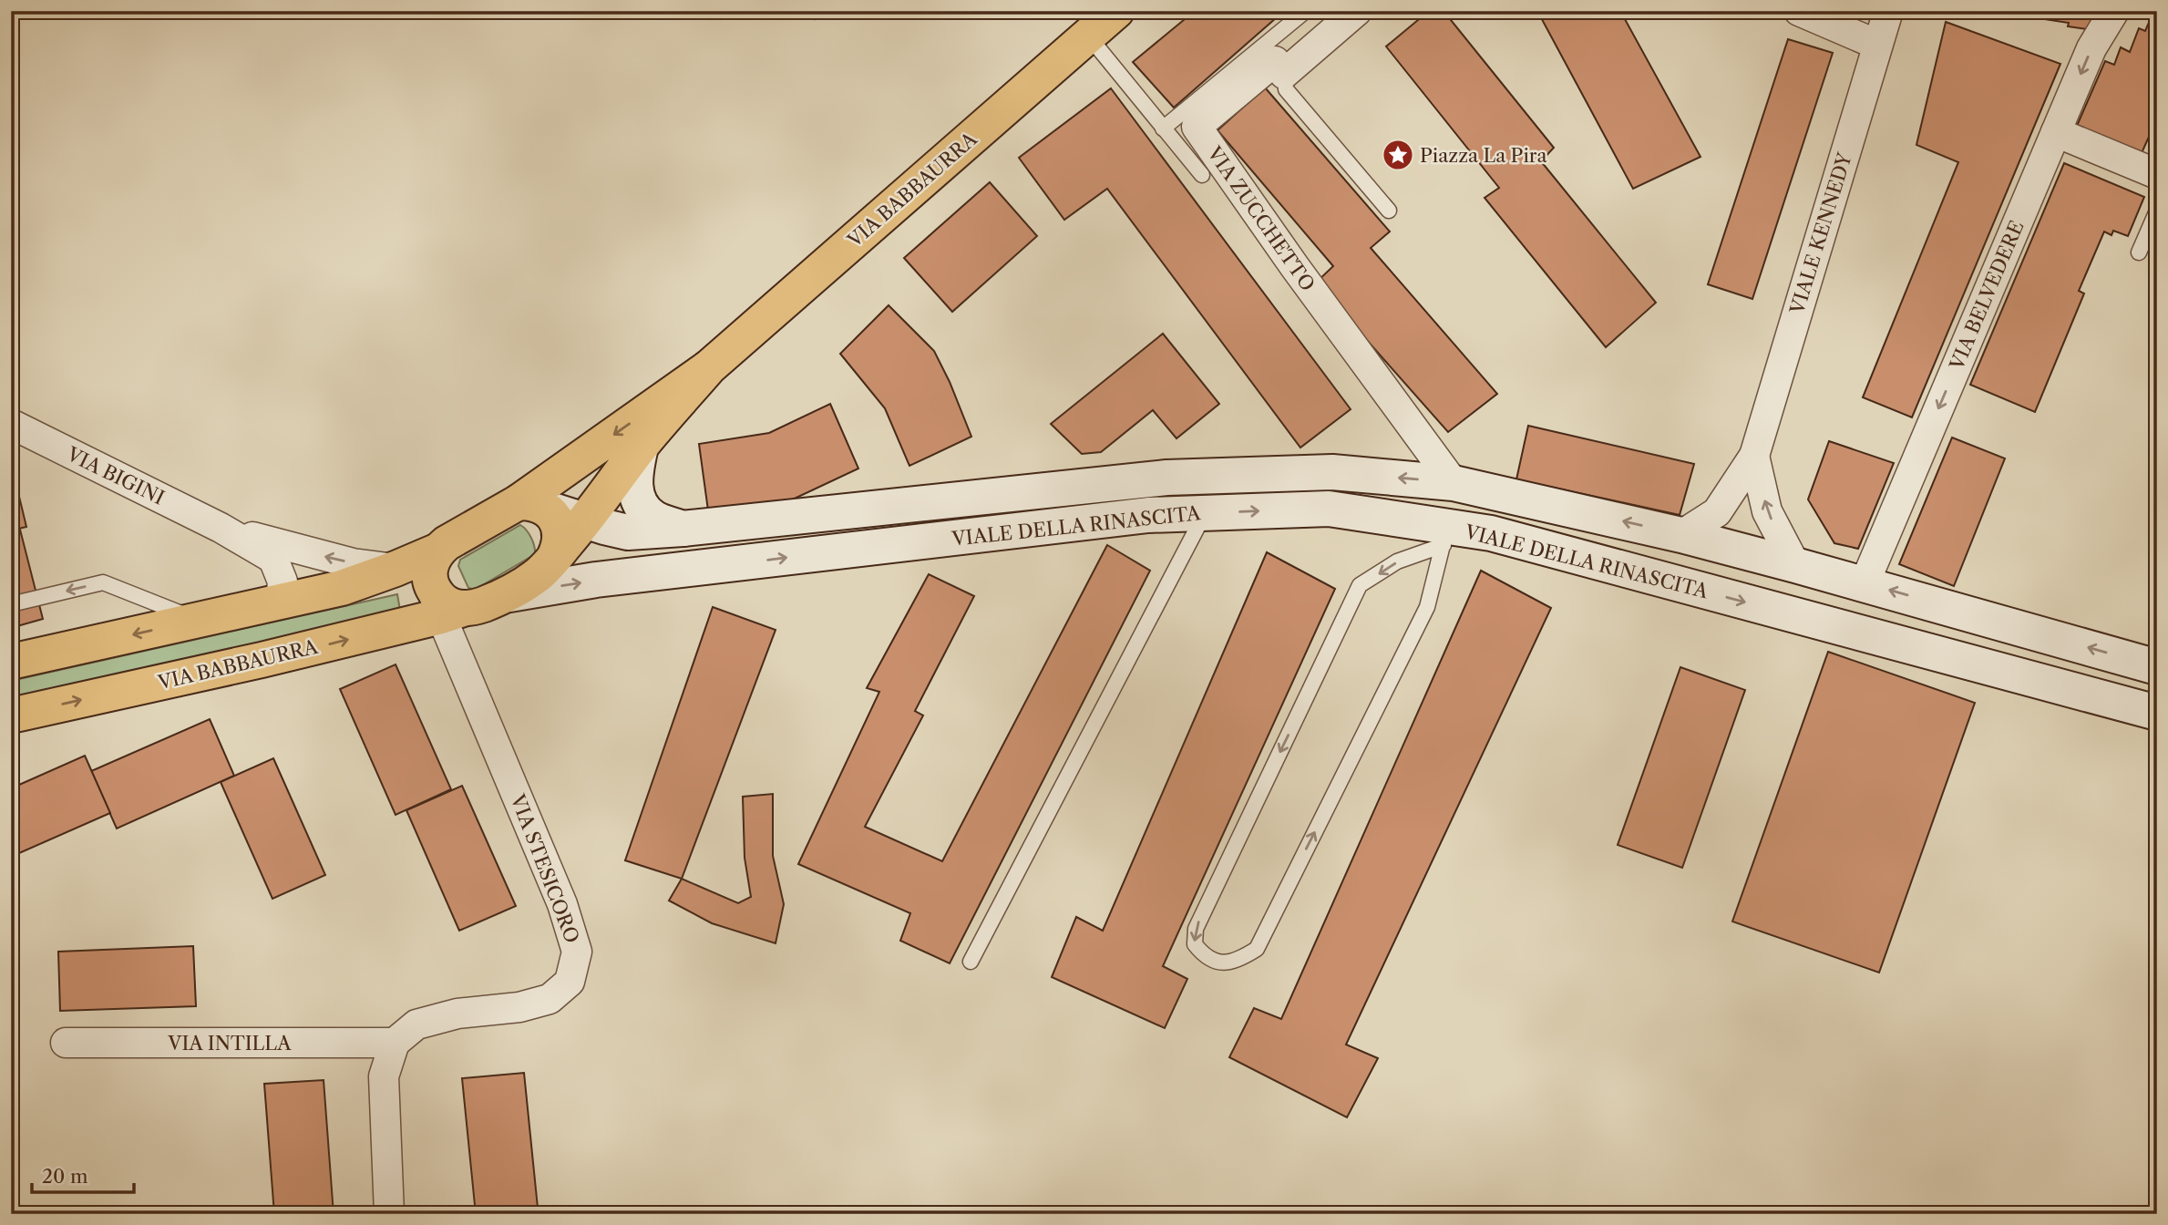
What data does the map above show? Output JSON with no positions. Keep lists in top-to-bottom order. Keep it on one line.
{"streets":{"main road":["VIA BABBAURRA"],"street":["VIA ZUCCHETTO","VIALE KENNEDY","VIA BELVEDERE","VIA BIGINI","VIALE DELLA RINASCITA","VIA STESICORO","VIA INTILLA"]},"crossings":[["VIA BABBAURRA","VIALE DELLA RINASCITA"],["VIA BABBAURRA","VIA STESICORO"],["VIA ZUCCHETTO","VIALE DELLA RINASCITA"],["VIALE KENNEDY","VIALE DELLA RINASCITA"],["VIA BELVEDERE","VIALE DELLA RINASCITA"],["VIA STESICORO","VIA INTILLA"]],"one_way":["VIA BELVEDERE"],"places":{"place":["Piazza La Pira"]},"scale_bar":"20 m"}
